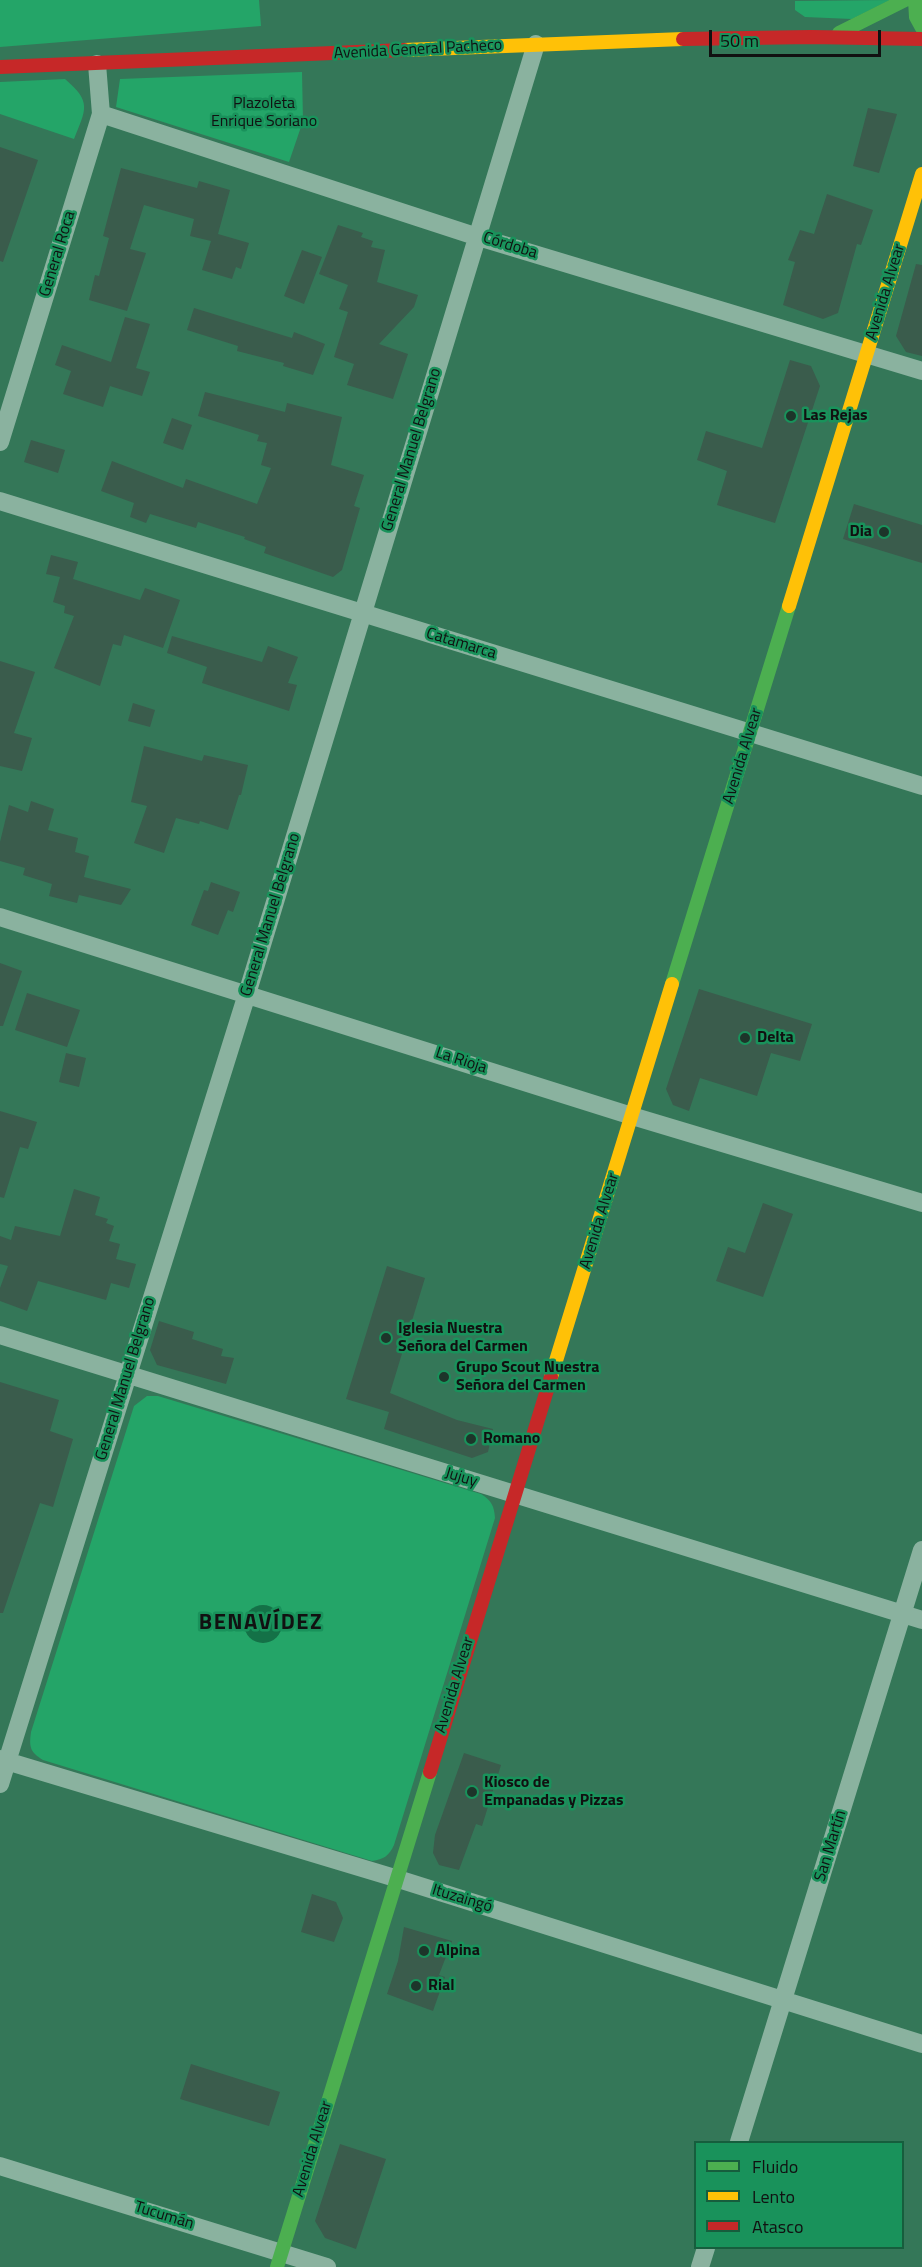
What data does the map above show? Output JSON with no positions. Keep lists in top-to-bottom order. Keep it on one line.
{"streets":{"street":["Avenida General Pacheco","Córdoba","General Roca","Avenida Alvear","General Manuel Belgrano","Catamarca","La Rioja","Jujuy","San Martín","Ituzaingó","Tucumán"]},"crossings":[["Avenida General Pacheco","General Roca"],["Avenida General Pacheco","General Manuel Belgrano"],["Córdoba","General Roca"],["Córdoba","Avenida Alvear"],["Córdoba","General Manuel Belgrano"],["Avenida Alvear","Catamarca"],["Avenida Alvear","La Rioja"],["Avenida Alvear","Jujuy"],["Avenida Alvear","Ituzaingó"],["Avenida Alvear","Tucumán"],["General Manuel Belgrano","Catamarca"],["General Manuel Belgrano","La Rioja"],["General Manuel Belgrano","Jujuy"],["General Manuel Belgrano","Ituzaingó"],["Jujuy","San Martín"],["San Martín","Ituzaingó"]],"districts":["BENAVÍDEZ"],"parks":["Plazoleta Enrique Soriano"],"places":["Las Rejas","Dia","Delta","Iglesia Nuestra Señora del Carmen","Grupo Scout Nuestra Señora del Carmen","Romano","Kiosco de Empanadas y Pizzas","Alpina","Rial"],"legend":["Fluido","Lento","Atasco"],"scale_bar":"50 m"}
